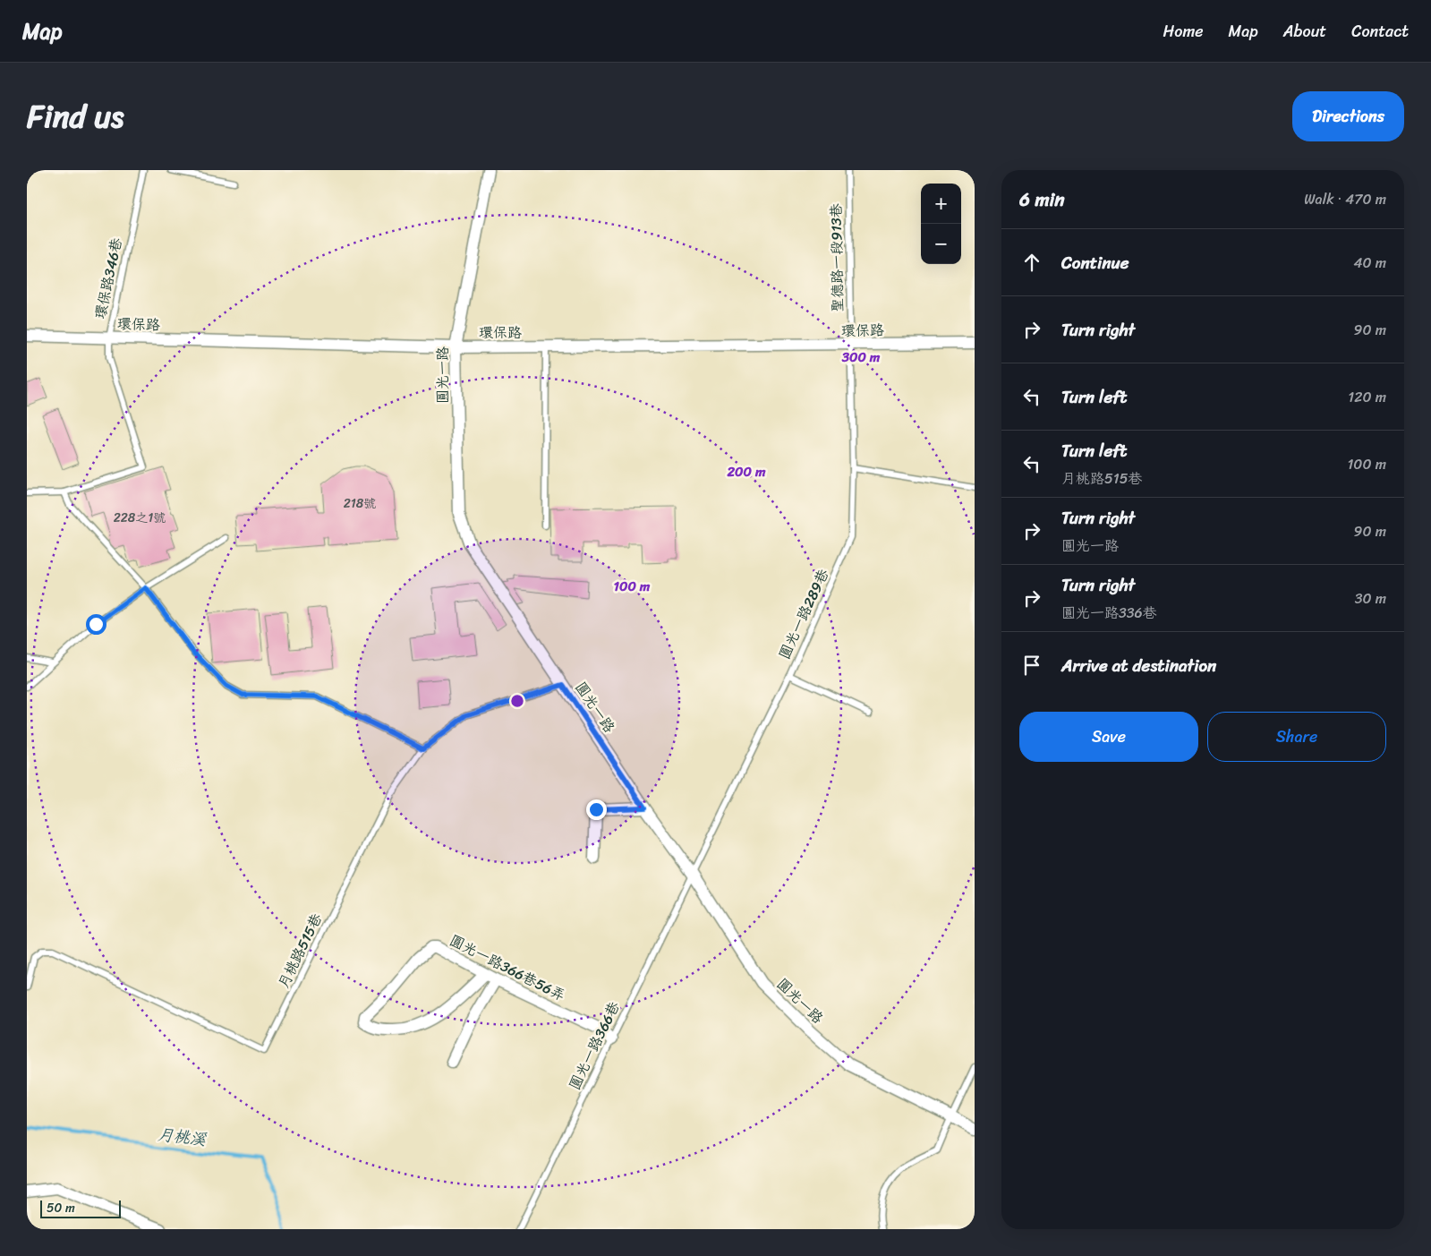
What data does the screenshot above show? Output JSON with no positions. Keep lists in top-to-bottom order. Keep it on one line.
{"streets":{"street":["環保路","圓光一路","圓光一路366巷56弄"],"lane":["聖德路一段913巷","環保路346巷","圓光一路289巷","月桃路515巷","圓光一路366巷"]},"crossings":[["聖德路一段913巷","環保路"],["聖德路一段913巷","圓光一路289巷"],["環保路346巷","環保路"],["環保路","圓光一路"],["環保路","圓光一路289巷"],["圓光一路","圓光一路289巷"],["圓光一路","月桃路515巷"],["圓光一路","圓光一路366巷"],["圓光一路289巷","圓光一路366巷"],["圓光一路366巷56弄","圓光一路366巷"]],"water":["月桃溪"],"house_numbers":["218號","228之1號"],"scale_bar":"50 m","page":{"header":"Map","nav":["Home","Map","About","Contact"],"title":"Find us","buttons":["Directions",["Save","Share"]],"heading":["6 min","Walk · 470 m"],"map_buttons":["+","−"],"list":[["Continue","40 m"],["Turn right","90 m"],["Turn left","120 m"],["Turn left","月桃路515巷","100 m"],["Turn right","圓光一路","90 m"],["Turn right","圓光一路336巷","30 m"],"Arrive at destination"],"scale":"50 m"},"rings":["300 m","200 m","100 m"]}
